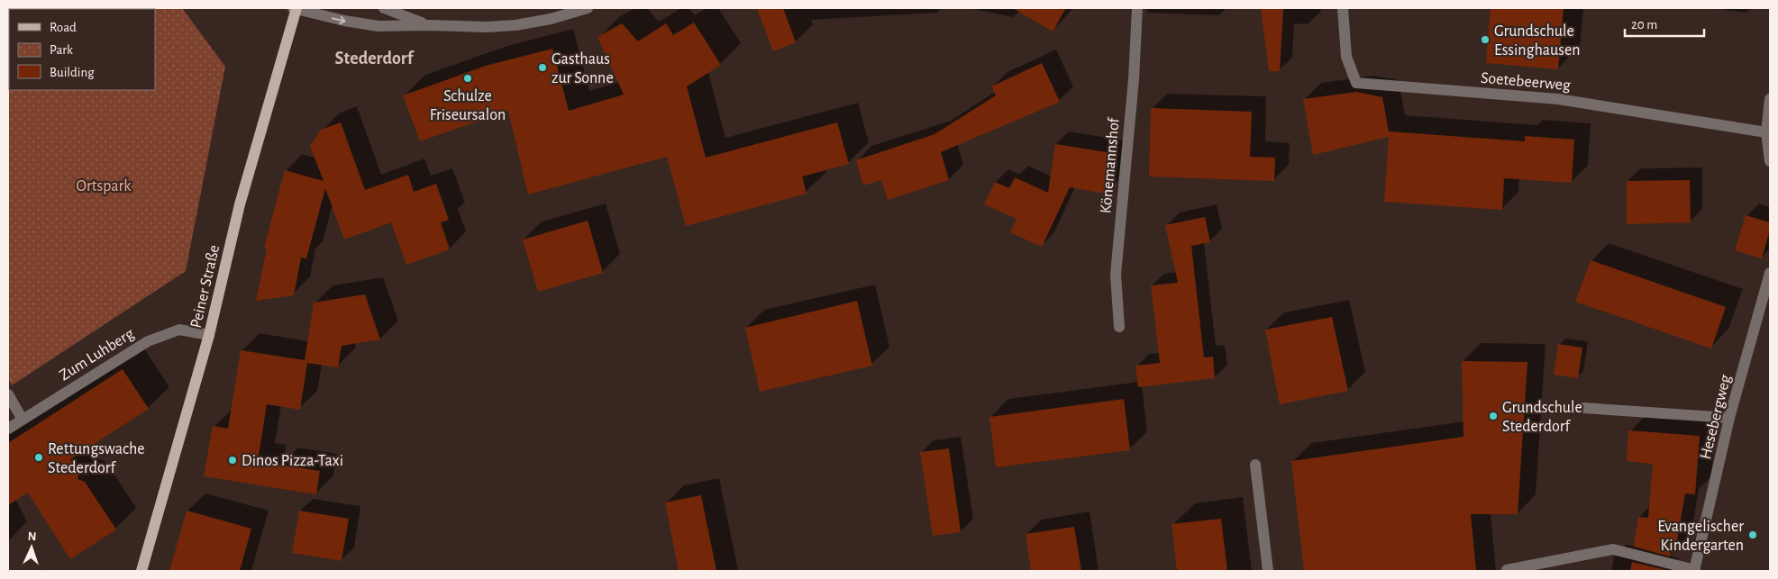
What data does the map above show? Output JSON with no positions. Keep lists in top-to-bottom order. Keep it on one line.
{"streets":{"main road":["Peiner Straße"],"street":["Soetebeerweg","Könemannshof","Zum Luhberg","Hesebergweg"]},"crossings":[["Peiner Straße","Zum Luhberg"]],"districts":["Stederdorf"],"parks":["Ortspark"],"places":["Grundschule Essinghausen","Gasthaus zur Sonne","Schulze Friseursalon","Grundschule Stederdorf","Rettungswache Stederdorf","Dinos Pizza-Taxi","Evangelischer Kindergarten"],"legend":["Road","Park","Building"],"scale_bar":"20 m","north":"top"}
